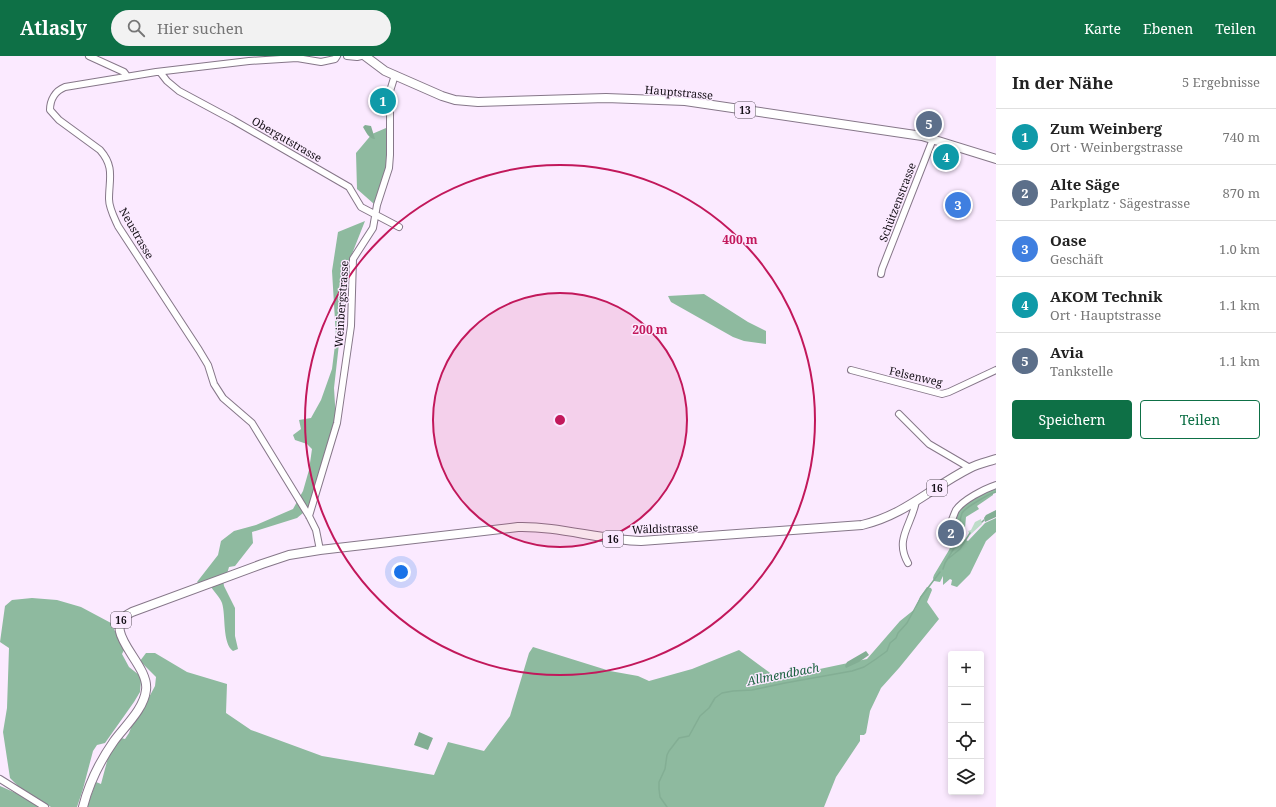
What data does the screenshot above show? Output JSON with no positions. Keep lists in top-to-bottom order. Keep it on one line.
{"streets":{"main road":["Hauptstrasse","13","16","Wäldistrasse"],"street":["Obergutstrasse","Schützenstrasse","Neustrasse","Weinbergstrasse","Felsenweg"]},"crossings":[["Hauptstrasse","Schützenstrasse"],["Hauptstrasse","Weinbergstrasse"],["Obergutstrasse","Neustrasse"],["Obergutstrasse","Weinbergstrasse"],["Neustrasse","Weinbergstrasse"],["Neustrasse","16"],["Neustrasse","Wäldistrasse"],["16","Wäldistrasse"]],"water":["Allmendbach"],"page":{"header":"Atlasly","search":"Hier suchen","nav":["Karte","Ebenen","Teilen"],"heading":["In der Nähe","5 Ergebnisse"],"pins":["1","5","4","3","2"],"list":[{"mark":"1","name":"Zum Weinberg","note":"Ort · Weinbergstrasse","value":"740 m"},{"mark":"2","name":"Alte Säge","note":"Parkplatz · Sägestrasse","value":"870 m"},{"mark":"3","name":"Oase","note":"Geschäft","value":"1.0 km"},{"mark":"4","name":"AKOM Technik","note":"Ort · Hauptstrasse","value":"1.1 km"},{"mark":"5","name":"Avia","note":"Tankstelle","value":"1.1 km"}],"buttons":["Speichern","Teilen"],"map_buttons":["+","−"]},"rings":["400 m","200 m"]}
